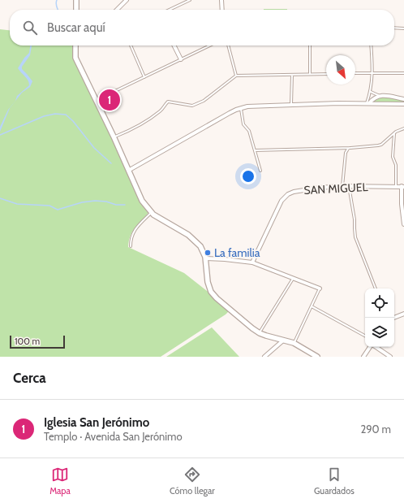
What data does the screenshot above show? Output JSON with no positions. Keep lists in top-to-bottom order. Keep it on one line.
{"streets":{"street":["SAN MIGUEL"]},"places":["La familia"],"scale_bar":"100 m","north":"bottom right","page":{"search":"Buscar aquí","pins":"1","scale":"100 m","heading":"Cerca","list":[{"mark":"1","name":"Iglesia San Jerónimo","note":"Templo · Avenida San Jerónimo","value":"290 m"}],"nav":["Mapa","Cómo llegar","Guardados"]}}
